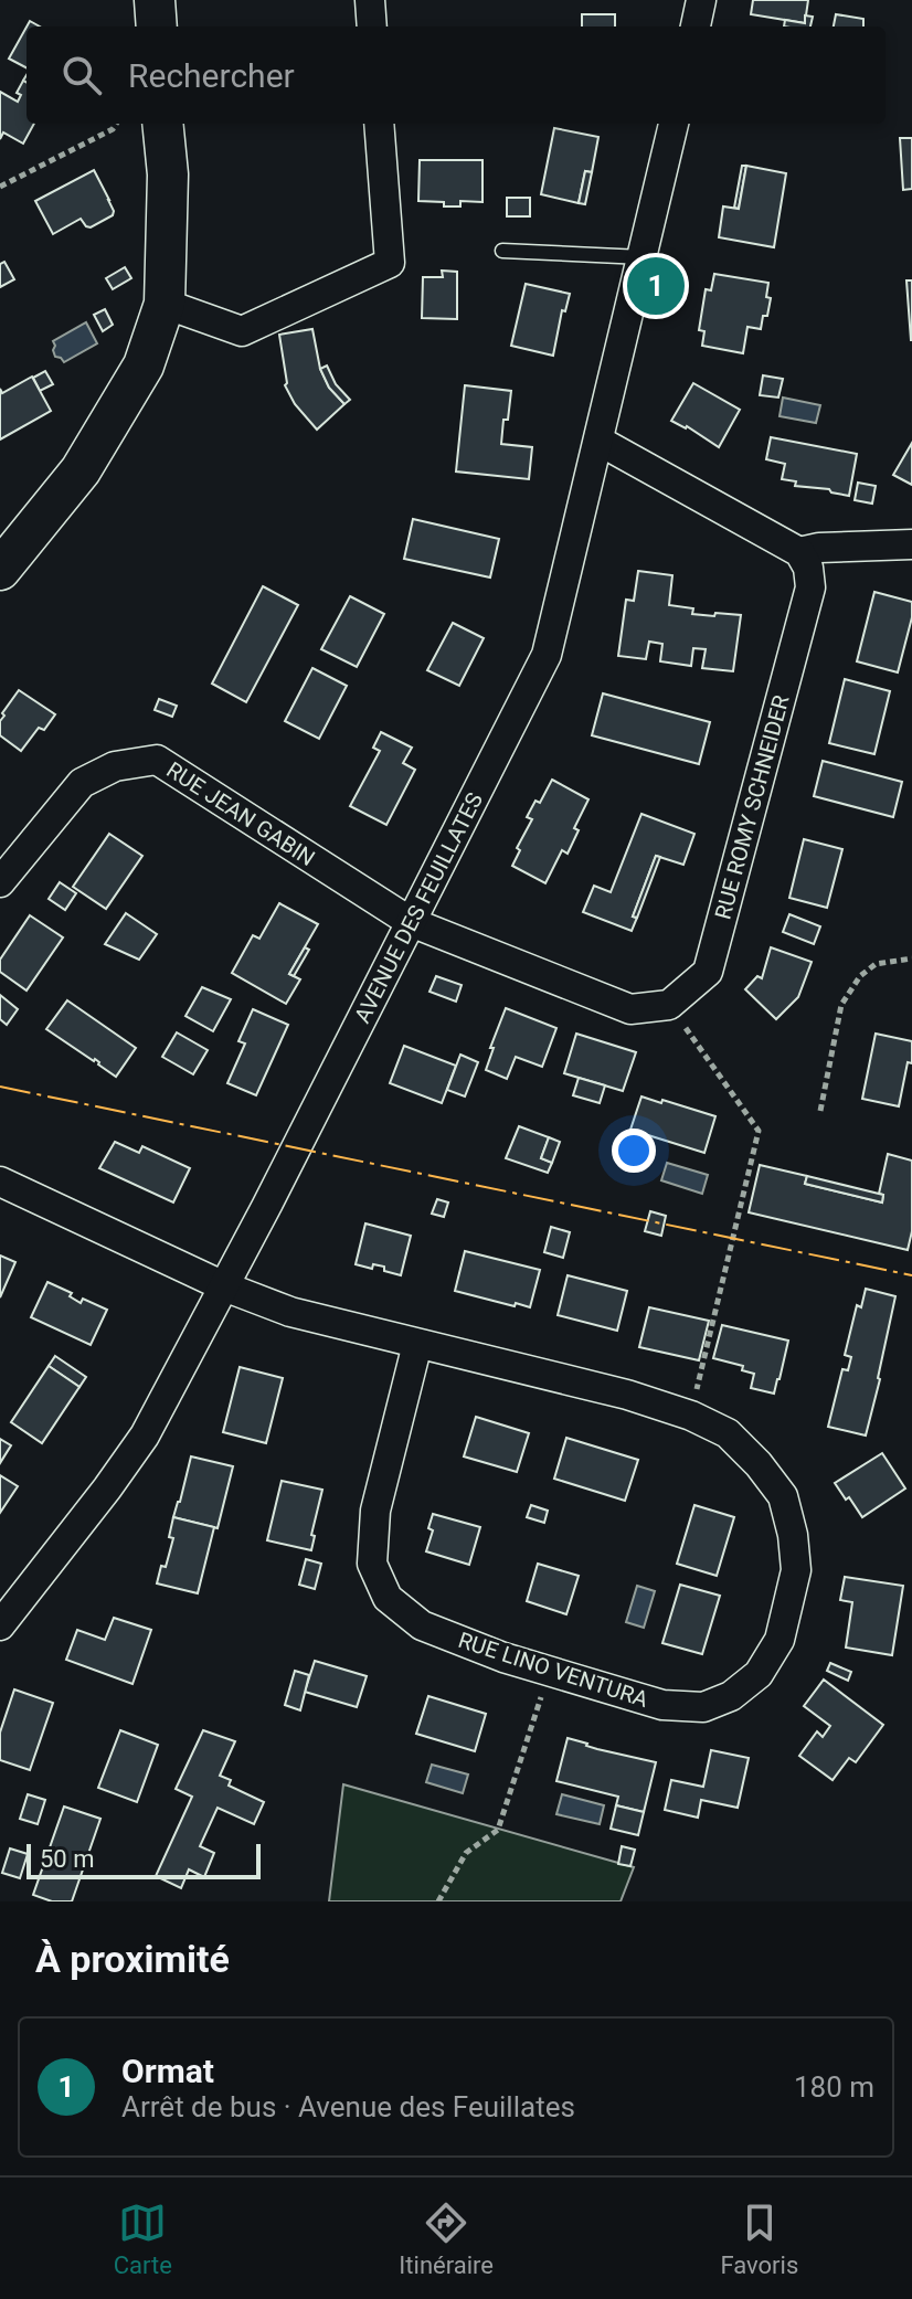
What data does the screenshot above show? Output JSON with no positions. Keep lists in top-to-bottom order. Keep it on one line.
{"streets":{"street":["RUE ROMY SCHNEIDER","RUE JEAN GABIN","AVENUE DES FEUILLATES","RUE LINO VENTURA"]},"crossings":[["RUE JEAN GABIN","AVENUE DES FEUILLATES"],["AVENUE DES FEUILLATES","RUE LINO VENTURA"]],"scale_bar":"50 m","page":{"search":"Rechercher","pins":"1","scale":"50 m","heading":"À proximité","list":[{"mark":"1","name":"Ormat","note":"Arrêt de bus · Avenue des Feuillates","value":"180 m"}],"nav":["Carte","Itinéraire","Favoris"]}}
